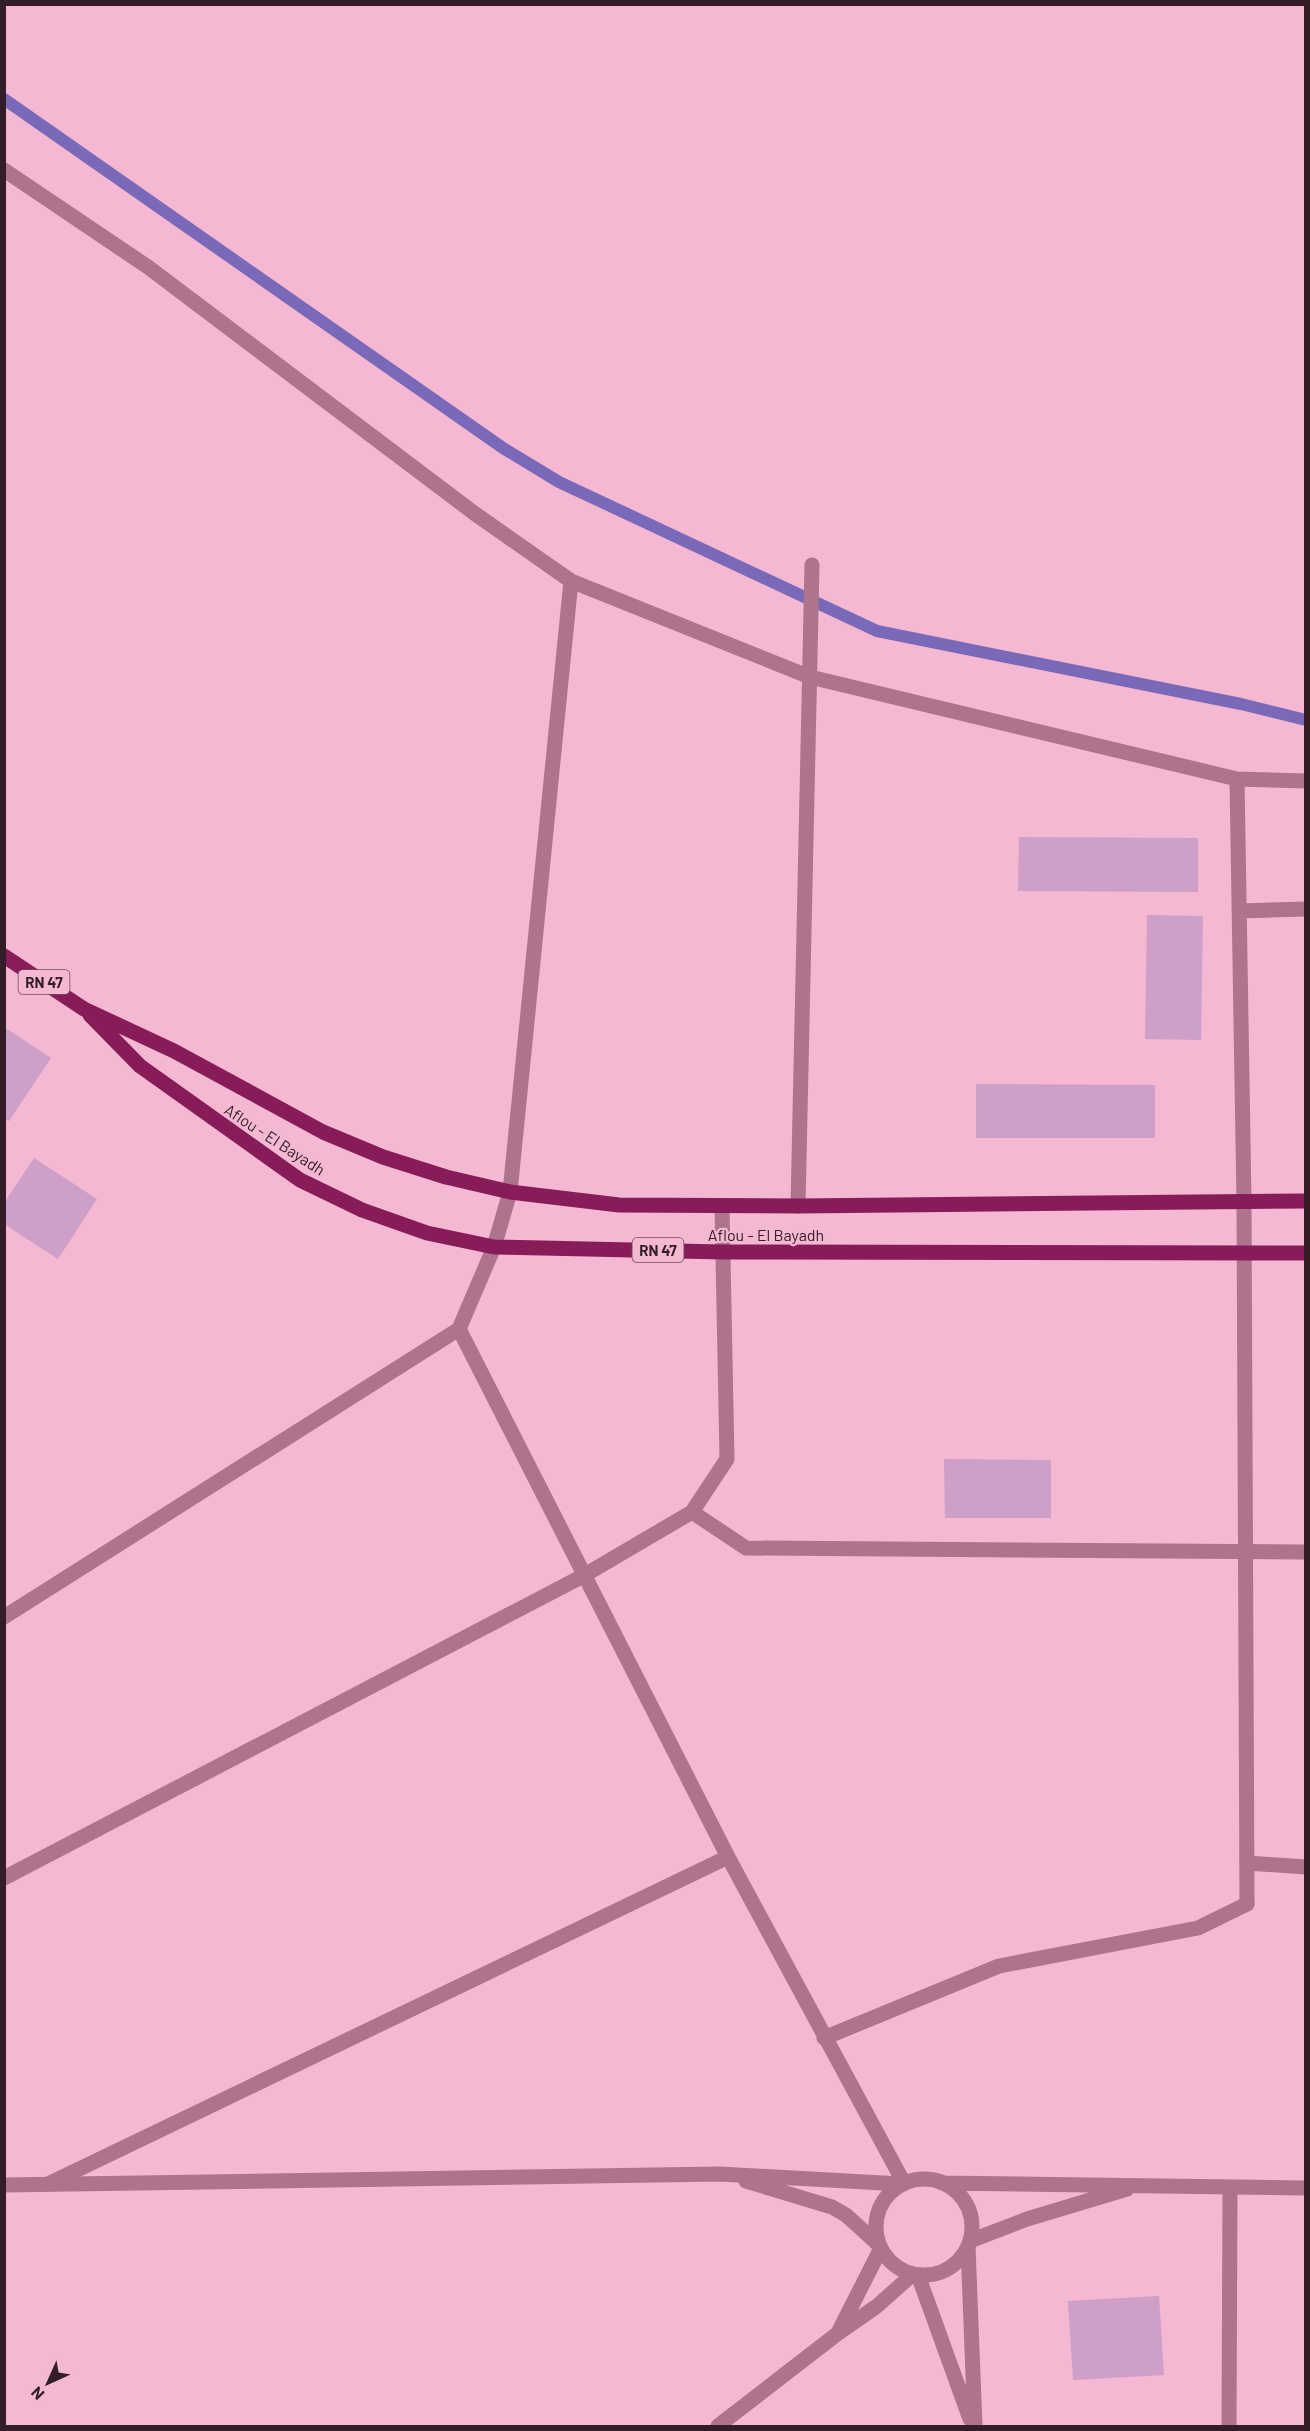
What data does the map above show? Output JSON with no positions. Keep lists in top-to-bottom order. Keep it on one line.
{"streets":{"main road":["RN 47","Aflou - El Bayadh"]},"north":"bottom left"}
